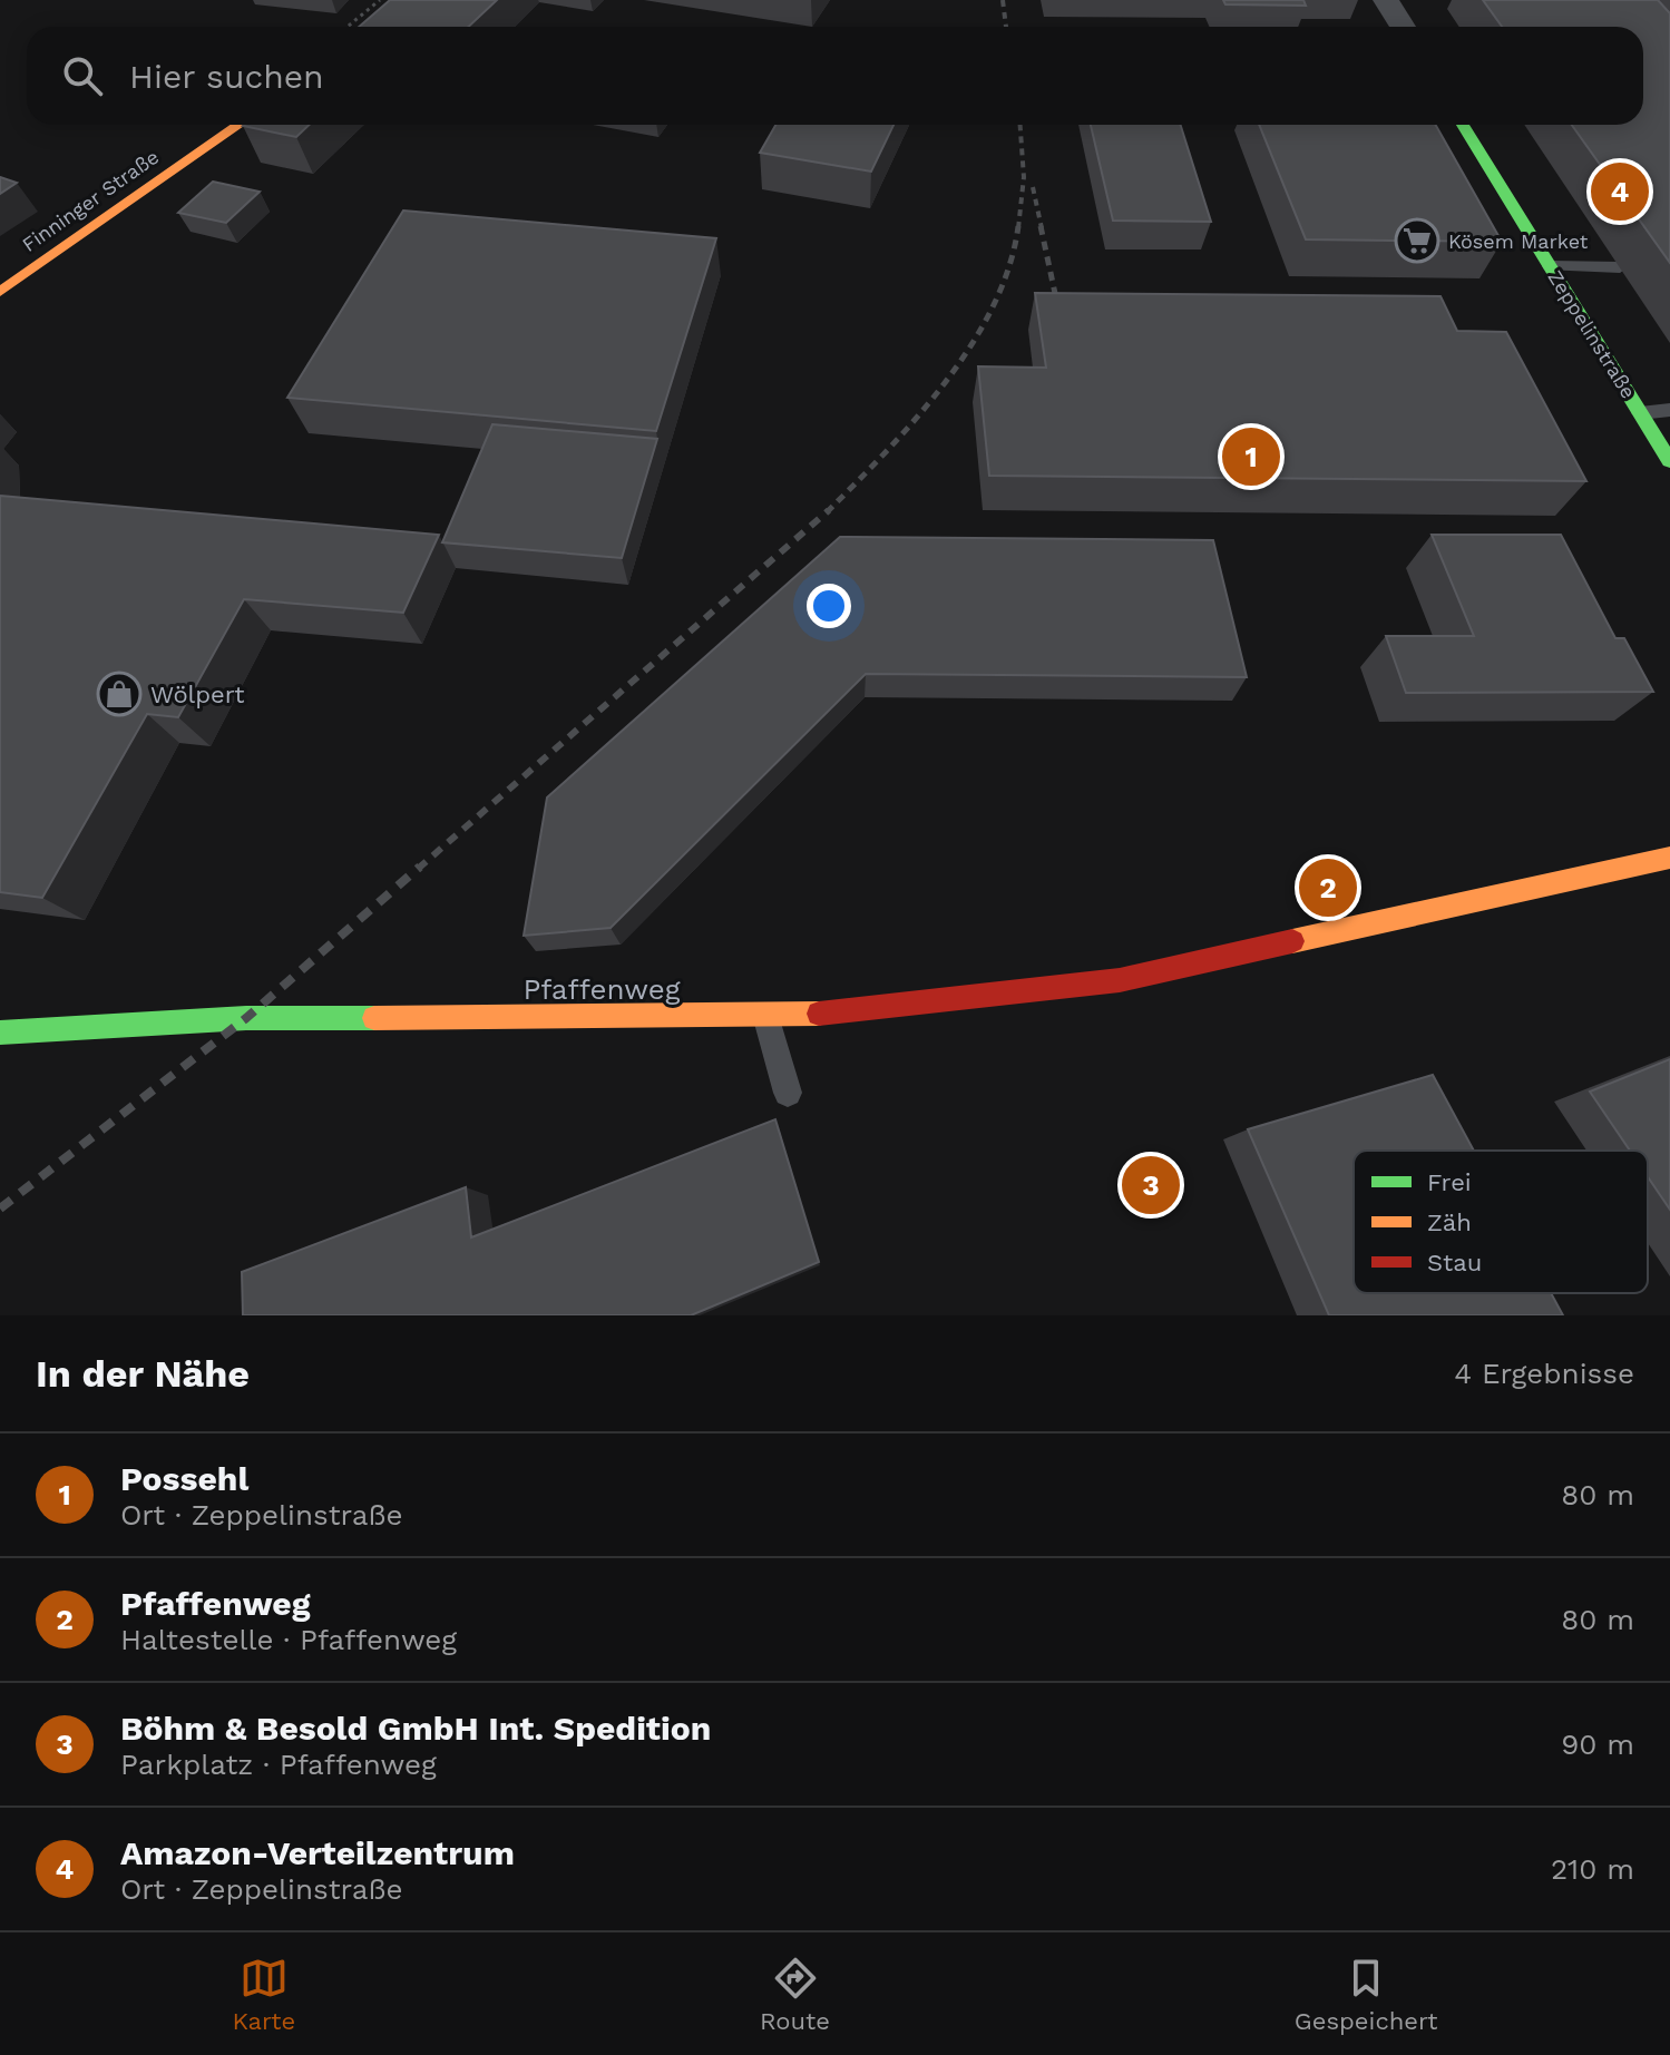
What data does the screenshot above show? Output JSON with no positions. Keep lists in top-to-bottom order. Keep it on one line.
{"streets":{"street":["Finninger Straße","Zeppelinstraße","Pfaffenweg"]},"places":{"supermarket":["Kösem Market"],"shop":["Wölpert"]},"legend":["Frei","Zäh","Stau"],"page":{"search":"Hier suchen","pins":["4","1","2","3"],"heading":["In der Nähe","4 Ergebnisse"],"list":[{"mark":"1","name":"Possehl","note":"Ort · Zeppelinstraße","value":"80 m"},{"mark":"2","name":"Pfaffenweg","note":"Haltestelle · Pfaffenweg","value":"80 m"},{"mark":"3","name":"Böhm & Besold GmbH Int. Spedition","note":"Parkplatz · Pfaffenweg","value":"90 m"},{"mark":"4","name":"Amazon-Verteilzentrum","note":"Ort · Zeppelinstraße","value":"210 m"}],"nav":["Karte","Route","Gespeichert"]}}
